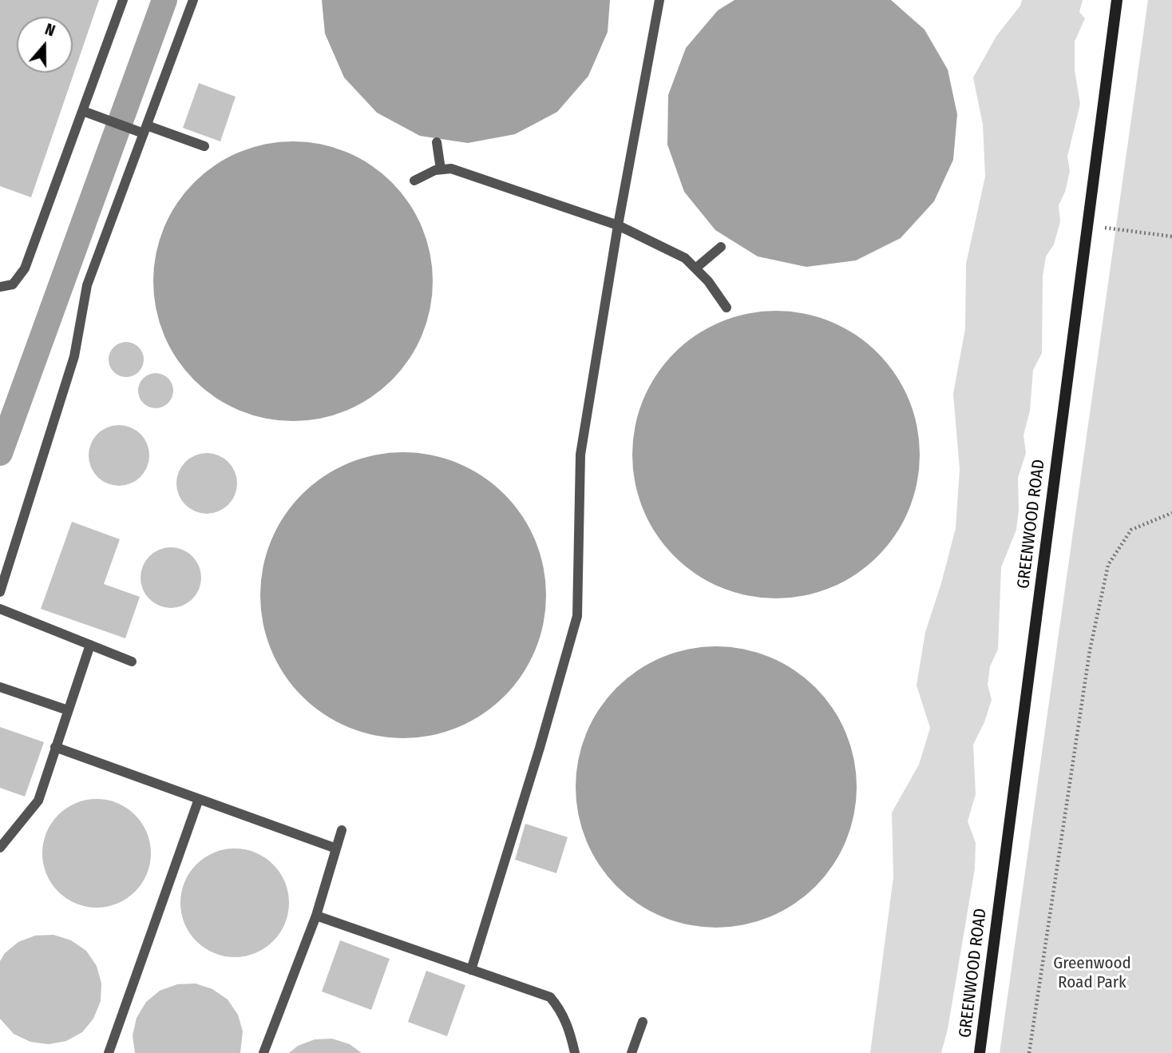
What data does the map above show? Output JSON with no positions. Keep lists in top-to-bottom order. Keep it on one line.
{"streets":{"street":["GREENWOOD ROAD"]},"parks":["Greenwood Road Park"],"north":"top"}
